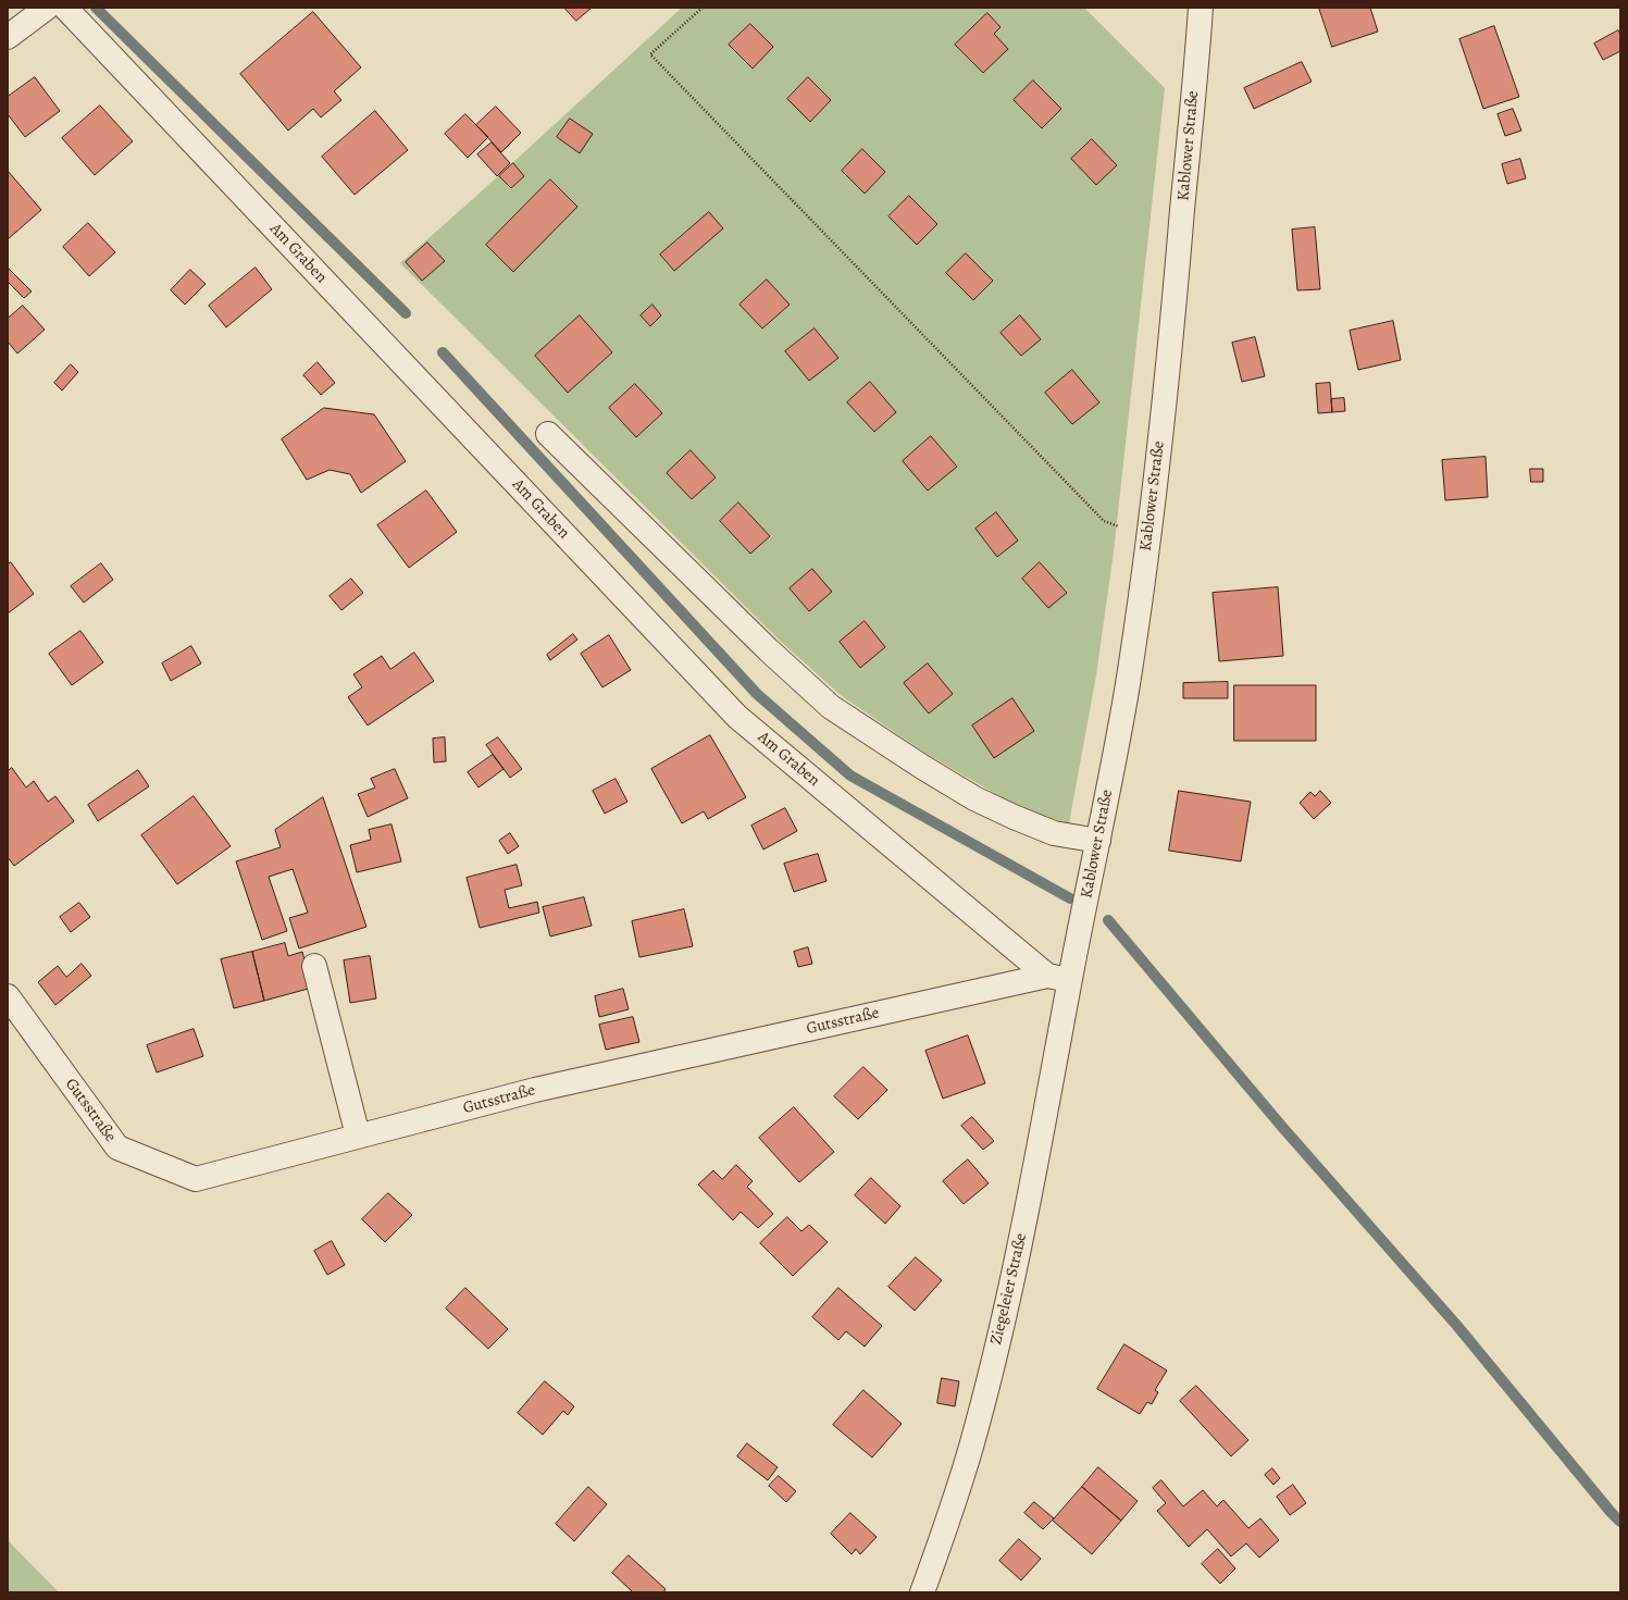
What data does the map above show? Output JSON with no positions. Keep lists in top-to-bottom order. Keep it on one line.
{"streets":{"street":["Kablower Straße","Am Graben","Gutsstraße","Ziegeleier Straße"]},"crossings":[["Kablower Straße","Am Graben"],["Kablower Straße","Gutsstraße"],["Kablower Straße","Ziegeleier Straße"],["Am Graben","Gutsstraße"],["Am Graben","Ziegeleier Straße"],["Gutsstraße","Ziegeleier Straße"]]}
